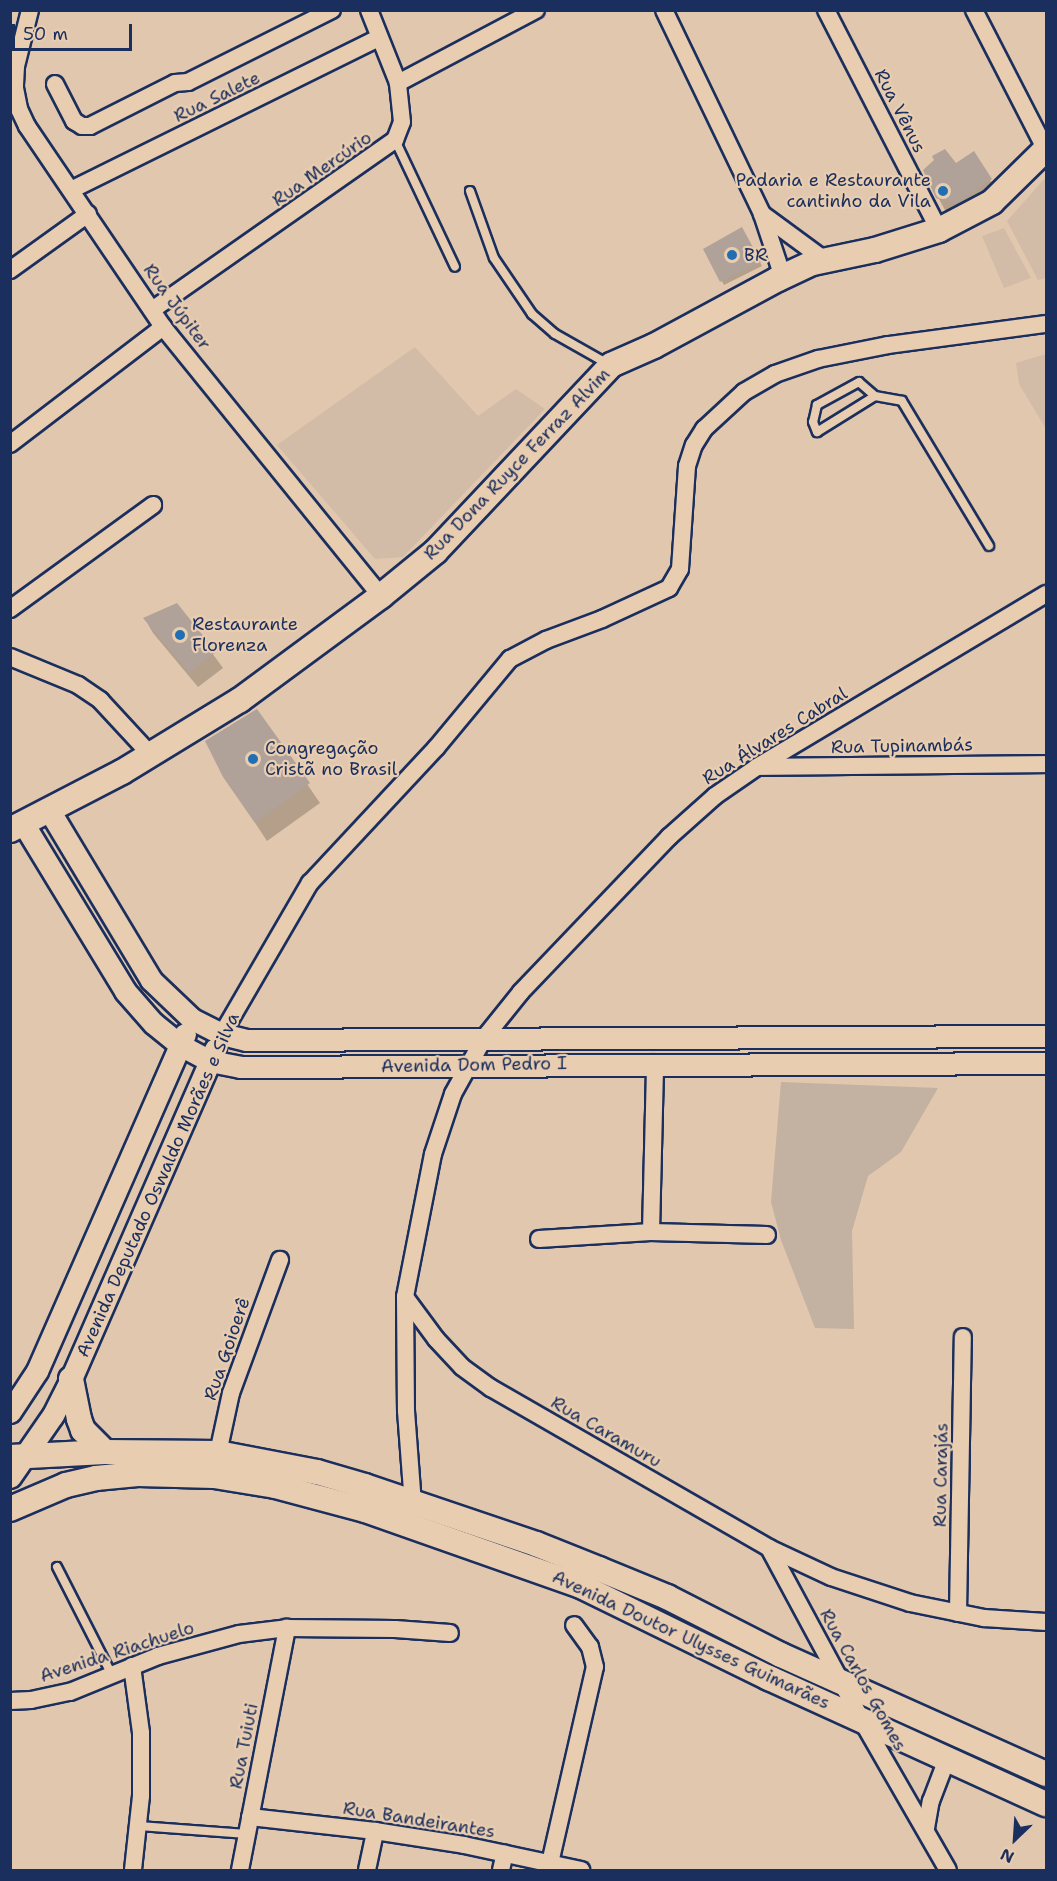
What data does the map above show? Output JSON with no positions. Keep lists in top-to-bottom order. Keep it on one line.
{"streets":{"main road":["Rua Dona Ruyce Ferraz Alvim","Avenida Doutor Ulysses Guimarães"],"street":["Rua Salete","Rua Vênus","Rua Mercúrio","Rua Júpiter","Rua Álvares Cabral","Rua Tupinambás","Avenida Dom Pedro I","Avenida Deputado Oswaldo Morães e Silva","Rua Goioerê","Rua Caramuru","Rua Carajás","Avenida Riachuelo","Rua Carlos Gomes","Rua Tuiuti","Rua Bandeirantes"]},"crossings":[["Rua Salete","Rua Mercúrio"],["Rua Salete","Rua Júpiter"],["Rua Vênus","Rua Dona Ruyce Ferraz Alvim"],["Rua Mercúrio","Rua Júpiter"],["Rua Júpiter","Rua Dona Ruyce Ferraz Alvim"],["Rua Dona Ruyce Ferraz Alvim","Avenida Dom Pedro I"],["Rua Álvares Cabral","Rua Tupinambás"],["Rua Álvares Cabral","Avenida Dom Pedro I"],["Avenida Dom Pedro I","Avenida Deputado Oswaldo Morães e Silva"],["Avenida Deputado Oswaldo Morães e Silva","Avenida Doutor Ulysses Guimarães"],["Rua Goioerê","Avenida Doutor Ulysses Guimarães"],["Rua Caramuru","Rua Carajás"],["Rua Caramuru","Rua Carlos Gomes"],["Avenida Doutor Ulysses Guimarães","Rua Carlos Gomes"],["Avenida Riachuelo","Rua Tuiuti"],["Rua Tuiuti","Rua Bandeirantes"]],"places":["Padaria e Restaurante cantinho da Vila","BR","Restaurante Florenza","Congregação Cristã no Brasil"],"scale_bar":"50 m","north":"bottom left"}
